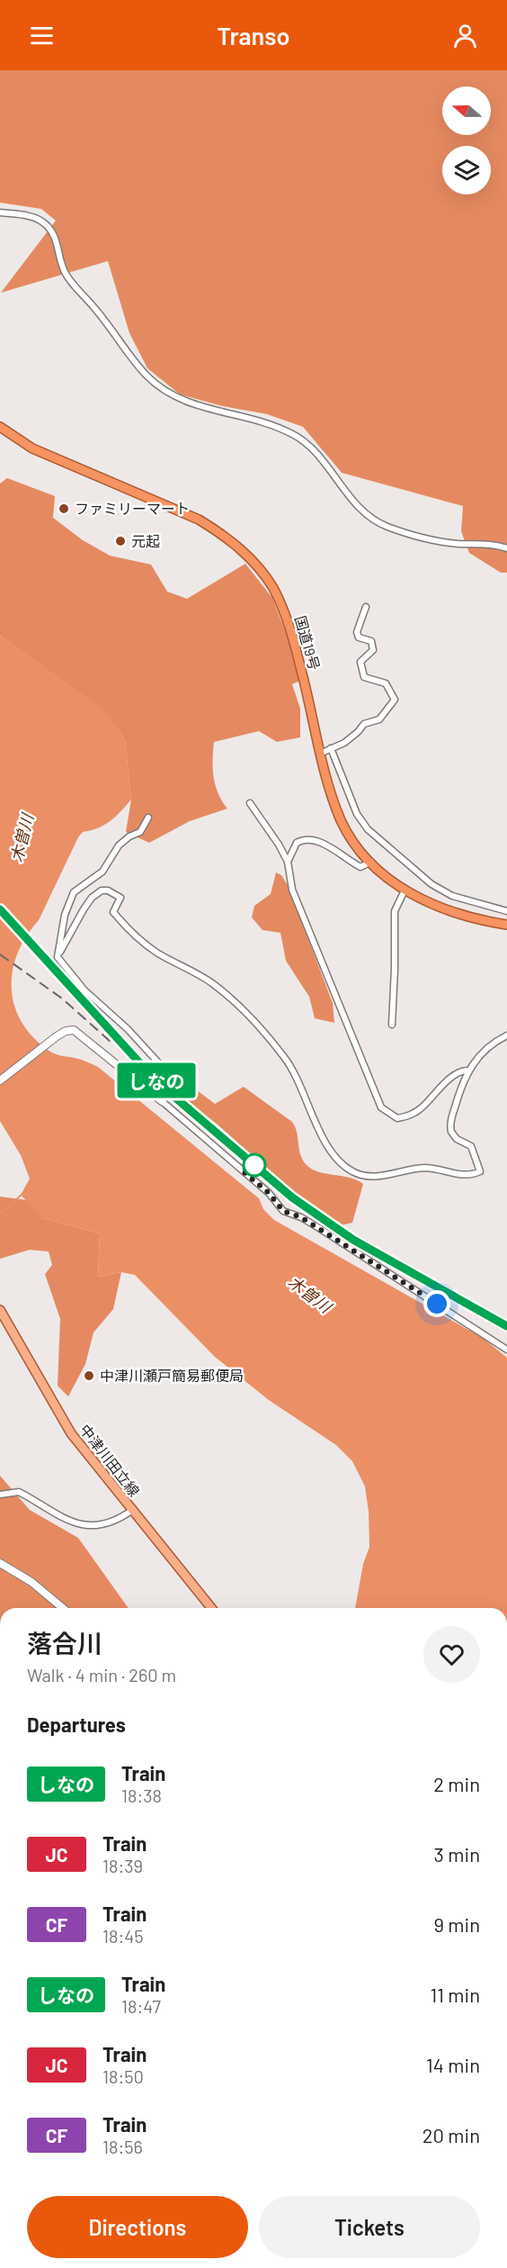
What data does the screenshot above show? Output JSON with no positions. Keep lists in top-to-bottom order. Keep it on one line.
{"streets":{"highway":["国道19号"],"main road":["中津川田立線"]},"water":["木曽川"],"places":["ファミリーマート","元起","中津川瀬戸簡易郵便局"],"north":"left","page":{"header":"Transo","on_map":"しなの","heading":[["落合川","Walk · 4 min · 260 m"],"Departures"],"list":[{"mark":"しなの","name":"Train","note":"18:38","value":"2 min"},{"mark":"JC","name":"Train","note":"18:39","value":"3 min"},{"mark":"CF","name":"Train","note":"18:45","value":"9 min"},{"mark":"しなの","name":"Train","note":"18:47","value":"11 min"},{"mark":"JC","name":"Train","note":"18:50","value":"14 min"},{"mark":"CF","name":"Train","note":"18:56","value":"20 min"}],"buttons":["Directions","Tickets"]}}
